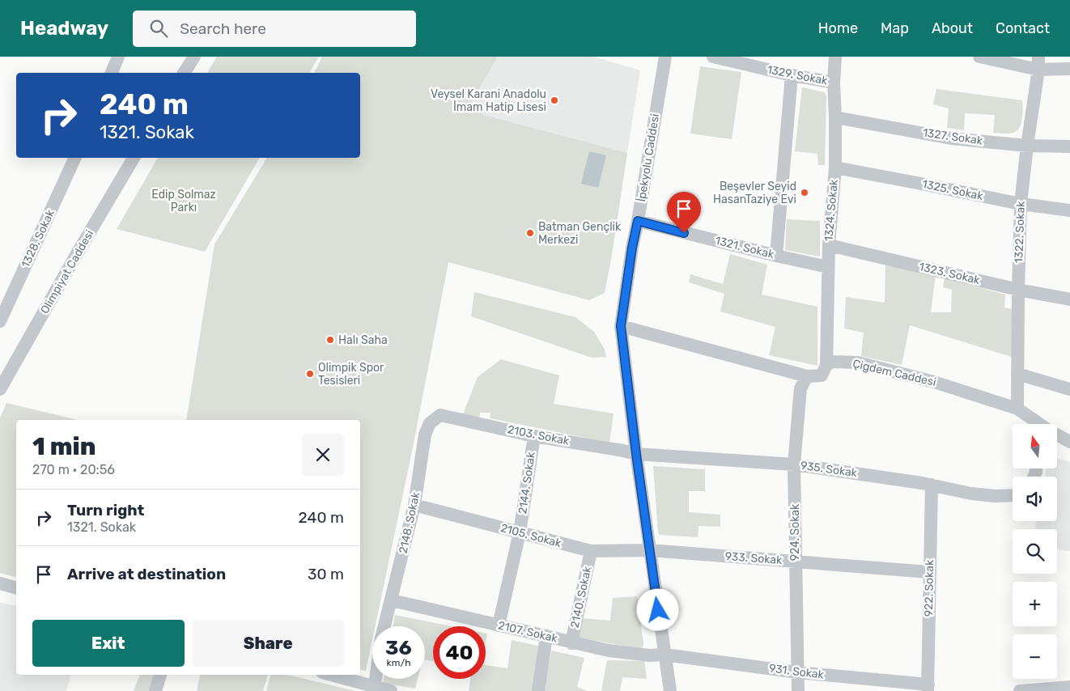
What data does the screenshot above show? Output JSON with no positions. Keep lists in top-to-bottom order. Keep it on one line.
{"streets":{"street":["1329. Sokak","1327. Sokak","İpekyolu Caddesi","1325. Sokak","1324. Sokak","1322. Sokak","1328. Sokak","1321. Sokak","Olimpiyat Caddesi","1323. Sokak","Çigdem Caddesi","2103. Sokak","935. Sokak","2144. Sokak","2148. Sokak","924. Sokak","2105. Sokak","933. Sokak","922. Sokak","2140. Sokak","2107. Sokak","931. Sokak"]},"crossings":[["1329. Sokak","1324. Sokak"],["1327. Sokak","1324. Sokak"],["1327. Sokak","1322. Sokak"],["İpekyolu Caddesi","1321. Sokak"],["İpekyolu Caddesi","2103. Sokak"],["İpekyolu Caddesi","935. Sokak"],["İpekyolu Caddesi","2105. Sokak"],["İpekyolu Caddesi","933. Sokak"],["İpekyolu Caddesi","2107. Sokak"],["İpekyolu Caddesi","931. Sokak"],["1325. Sokak","1324. Sokak"],["1325. Sokak","1322. Sokak"],["1324. Sokak","1321. Sokak"],["1324. Sokak","1323. Sokak"],["1324. Sokak","Çigdem Caddesi"],["1322. Sokak","1323. Sokak"],["1322. Sokak","Çigdem Caddesi"],["Çigdem Caddesi","924. Sokak"],["2103. Sokak","935. Sokak"],["2103. Sokak","2144. Sokak"],["2103. Sokak","2148. Sokak"],["935. Sokak","924. Sokak"],["935. Sokak","922. Sokak"],["2144. Sokak","2105. Sokak"],["2144. Sokak","2107. Sokak"],["2148. Sokak","2105. Sokak"],["2148. Sokak","2107. Sokak"],["924. Sokak","933. Sokak"],["924. Sokak","931. Sokak"],["2105. Sokak","933. Sokak"],["2105. Sokak","2140. Sokak"],["933. Sokak","922. Sokak"],["922. Sokak","931. Sokak"],["2140. Sokak","2107. Sokak"],["2107. Sokak","931. Sokak"]],"parks":["Edip Solmaz Parkı"],"places":["Veysel Karani Anadolu İmam Hatip Lisesi","Beşevler Seyid HasanTaziye Evi","Batman Gençlik Merkezi","Halı Saha","Olimpik Spor Tesisleri"],"north":"top","page":{"header":"Headway","search":"Search here","nav":["Home","Map","About","Contact"],"turn":["240 m","1321. Sokak"],"heading":["1 min","270 m · 20:56"],"map_buttons":["+","−"],"list":[{"name":"Turn right","note":"1321. Sokak","value":"240 m"},{"name":"Arrive at destination","value":"30 m"}],"buttons":["Exit","Share"],"speed":"36 km/h","limit":"40"}}
